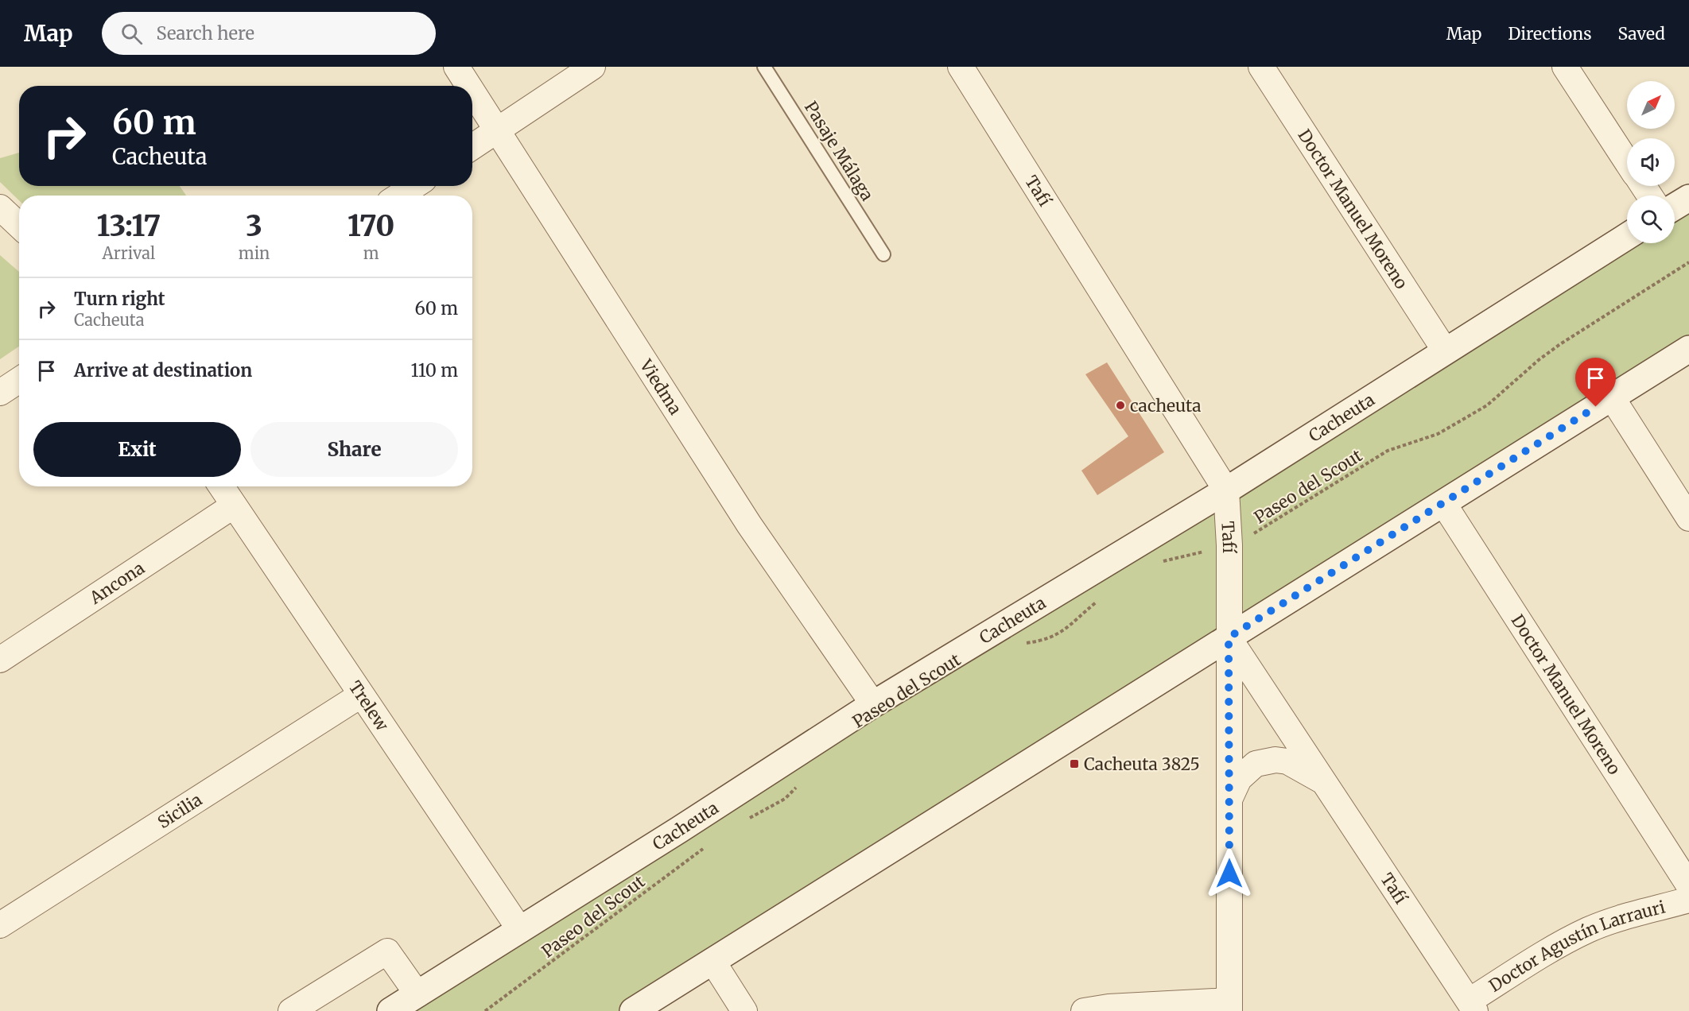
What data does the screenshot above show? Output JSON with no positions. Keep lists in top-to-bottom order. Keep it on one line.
{"streets":{"street":["Tafí","Doctor Manuel Moreno","Viedma","Cacheuta","Ancona","Trelew","Sicilia","Doctor Agustín Larrauri"],"lane":["Pasaje Málaga"],"path":["Paseo del Scout"]},"crossings":[["Tafí","Cacheuta"],["Tafí","Paseo del Scout"],["Tafí","Doctor Agustín Larrauri"],["Doctor Manuel Moreno","Cacheuta"],["Viedma","Cacheuta"],["Cacheuta","Trelew"],["Ancona","Trelew"],["Trelew","Sicilia"]],"places":{"other":["cacheuta"],"transit":["Cacheuta 3825"]},"north":"top right","page":{"header":"Map","search":"Search here","nav":["Map","Directions","Saved"],"turn":["60 m","Cacheuta"],"eta":["13:17","Arrival","3","min","170","m"],"list":[{"name":"Turn right","note":"Cacheuta","value":"60 m"},{"name":"Arrive at destination","value":"110 m"}],"buttons":["Exit","Share"]}}
